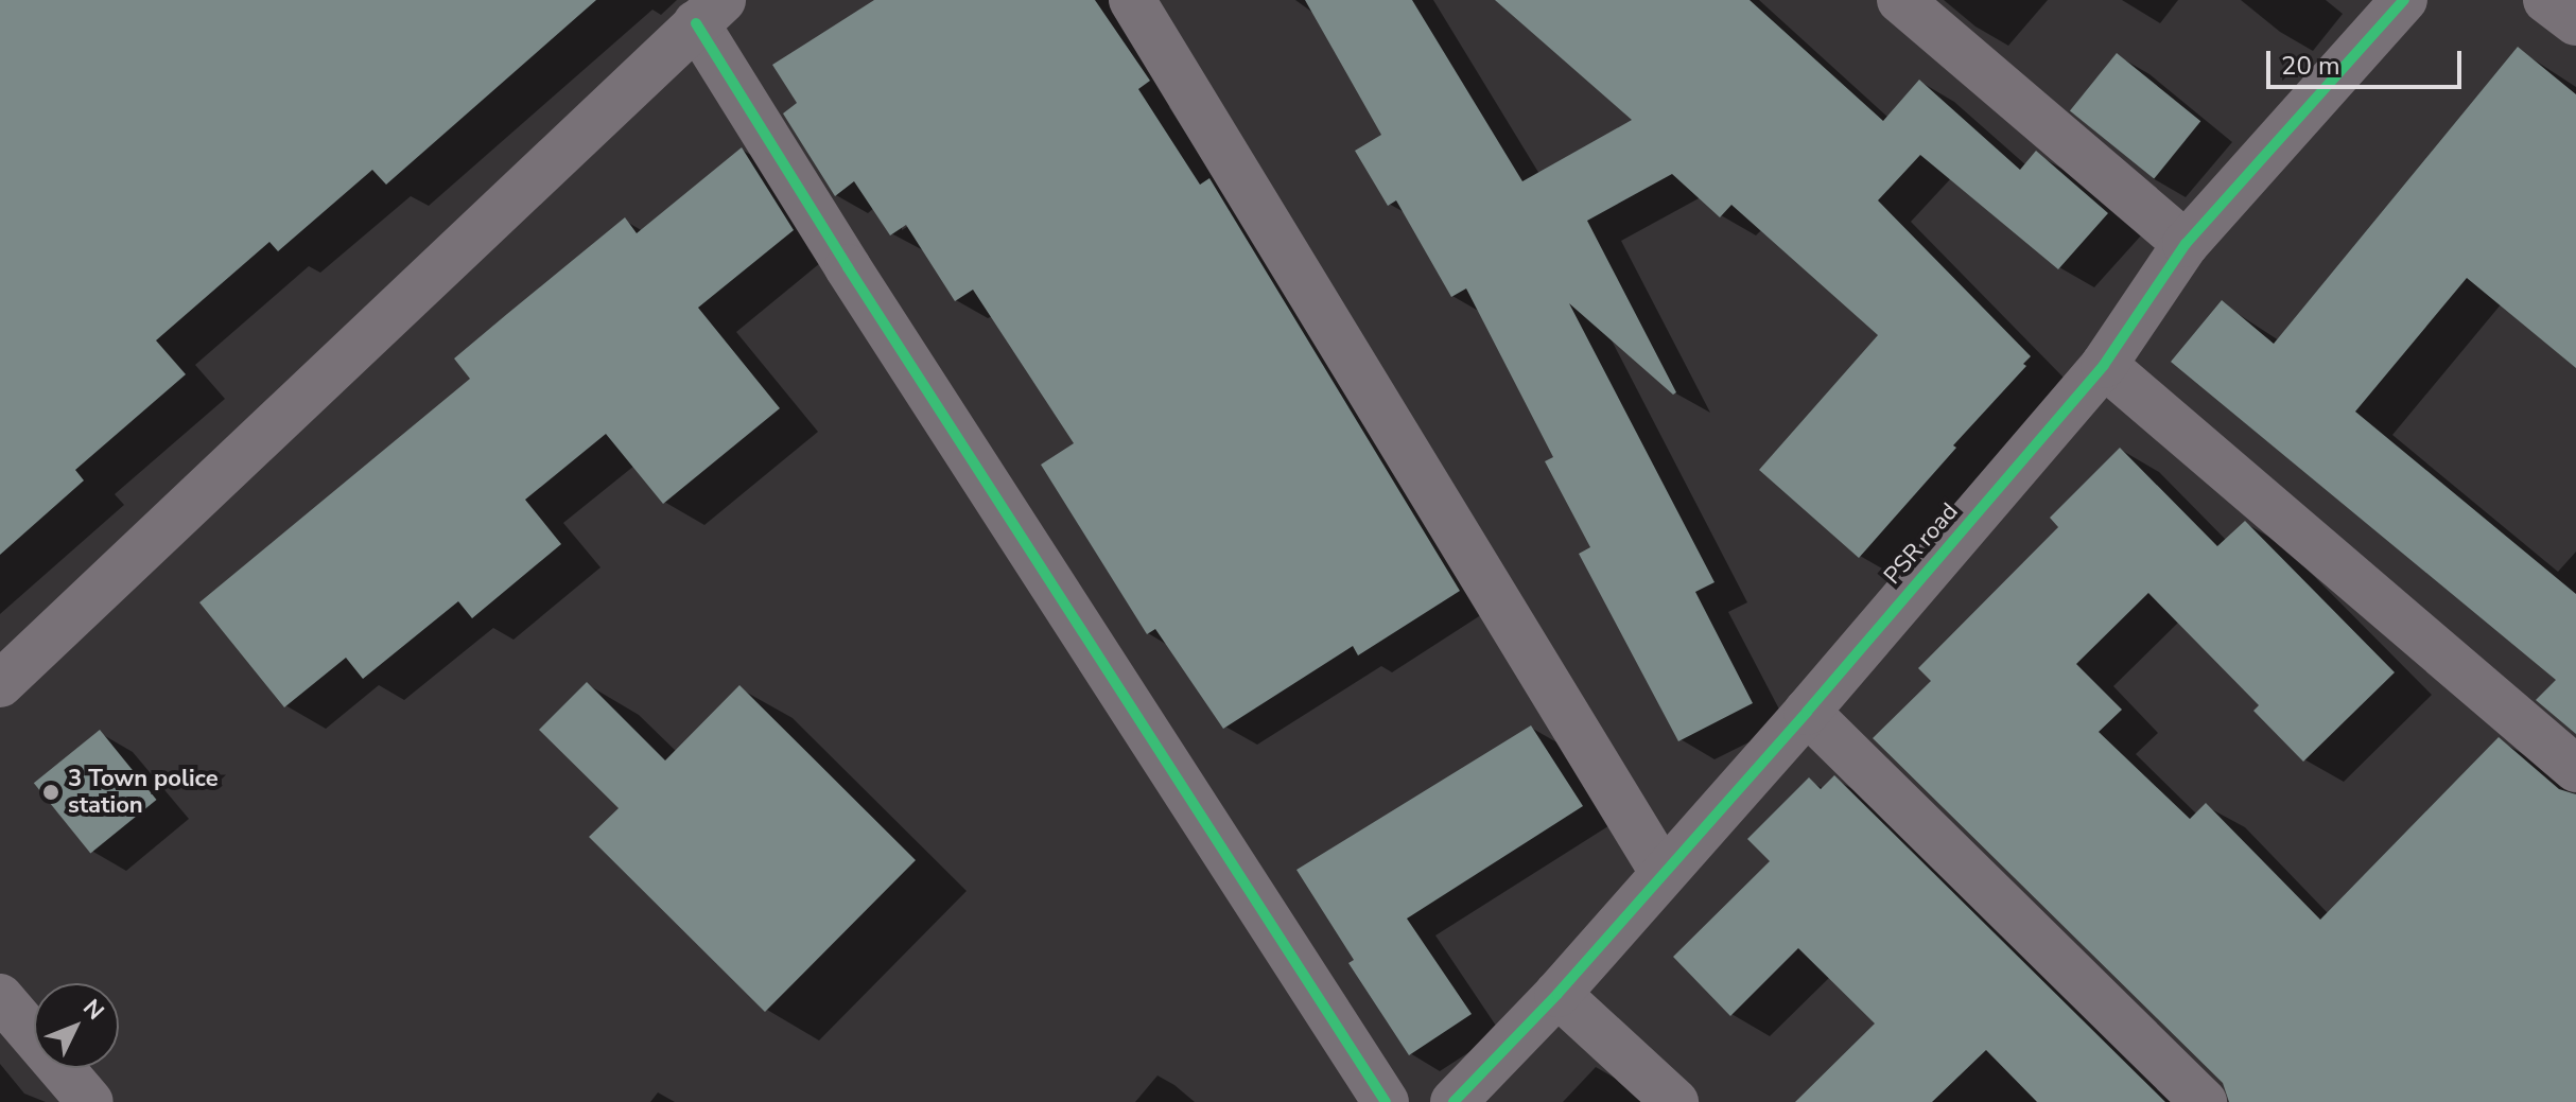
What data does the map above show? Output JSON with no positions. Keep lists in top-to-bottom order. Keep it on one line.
{"streets":{"street":["PSR road"]},"places":["3 Town police station"],"scale_bar":"20 m","north":"top right"}
